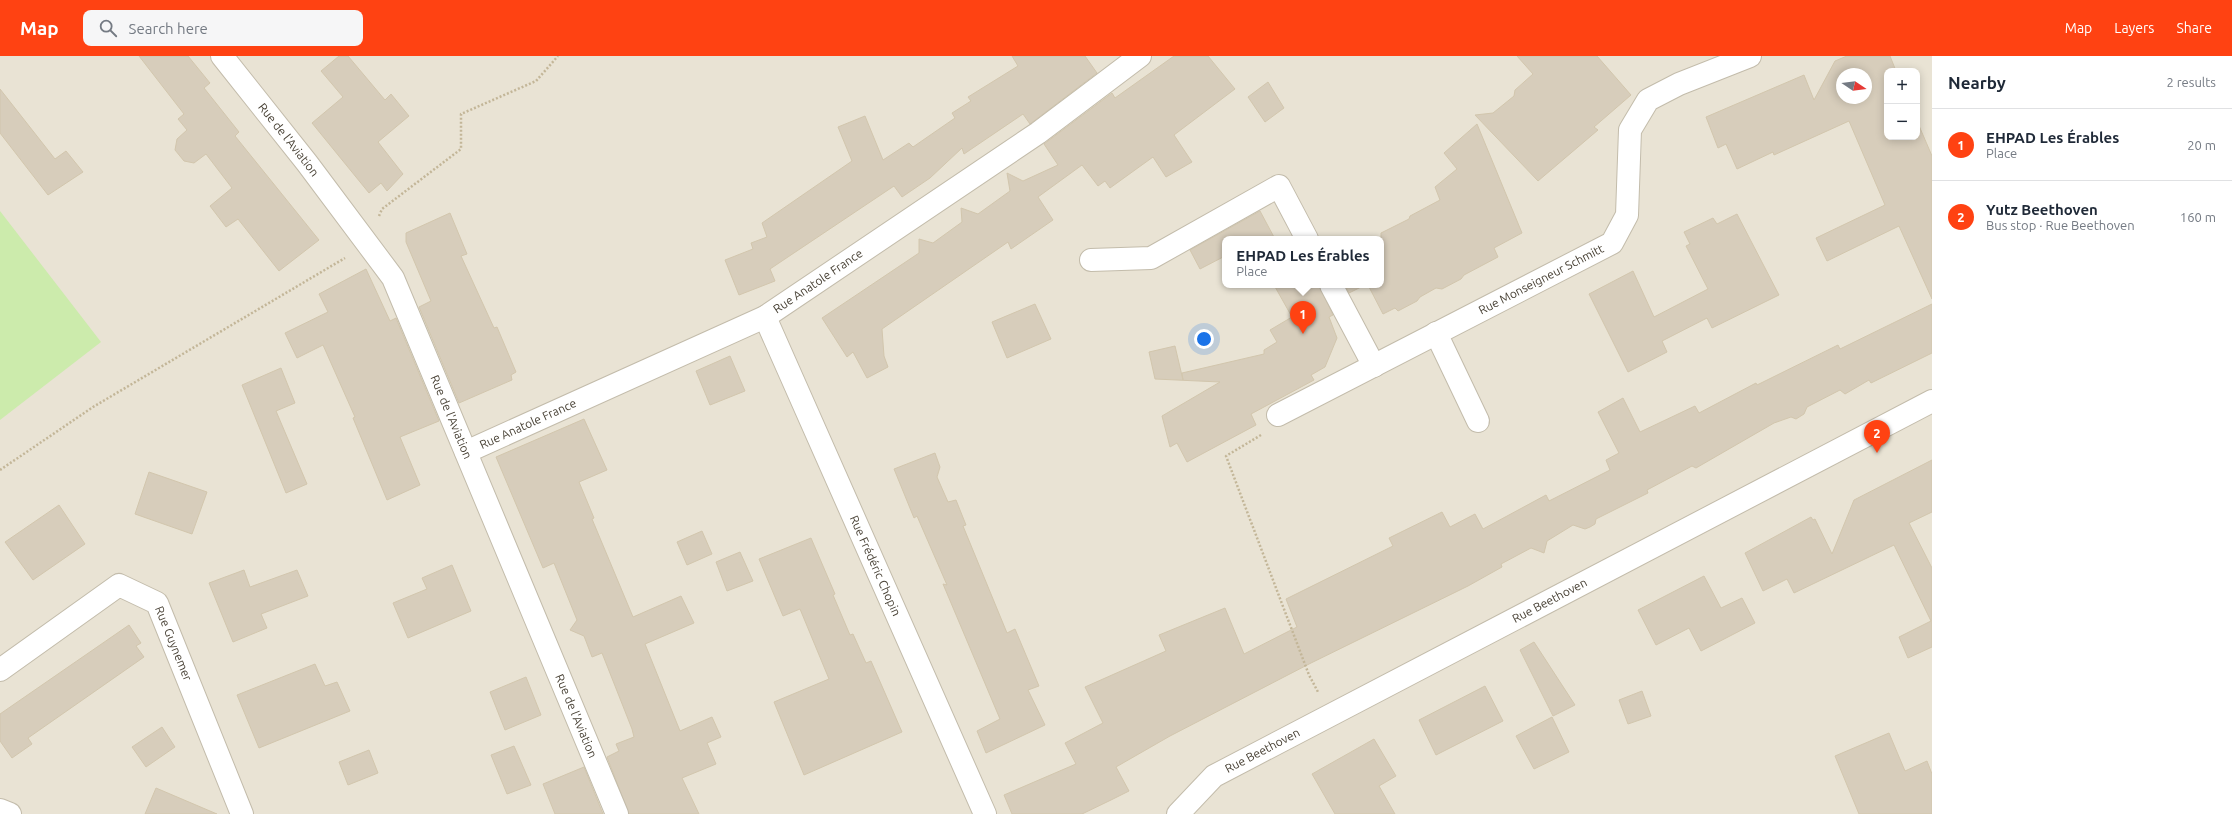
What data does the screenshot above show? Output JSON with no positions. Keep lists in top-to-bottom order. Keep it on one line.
{"streets":{"street":["Rue de l'Aviation","Rue Monseigneur Schmitt","Rue Anatole France","Rue Frédéric Chopin","Rue Beethoven","Rue Guynemer"]},"crossings":[["Rue de l'Aviation","Rue Anatole France"],["Rue Anatole France","Rue Frédéric Chopin"]],"north":"right","page":{"header":"Map","search":"Search here","nav":["Map","Layers","Share"],"heading":["Nearby","2 results"],"map_buttons":["+","−"],"list":[{"mark":"1","name":"EHPAD Les Érables","note":"Place","value":"20 m"},{"mark":"2","name":"Yutz Beethoven","note":"Bus stop · Rue Beethoven","value":"160 m"}],"popup":["EHPAD Les Érables","Place"],"pins":["1","2"]}}
